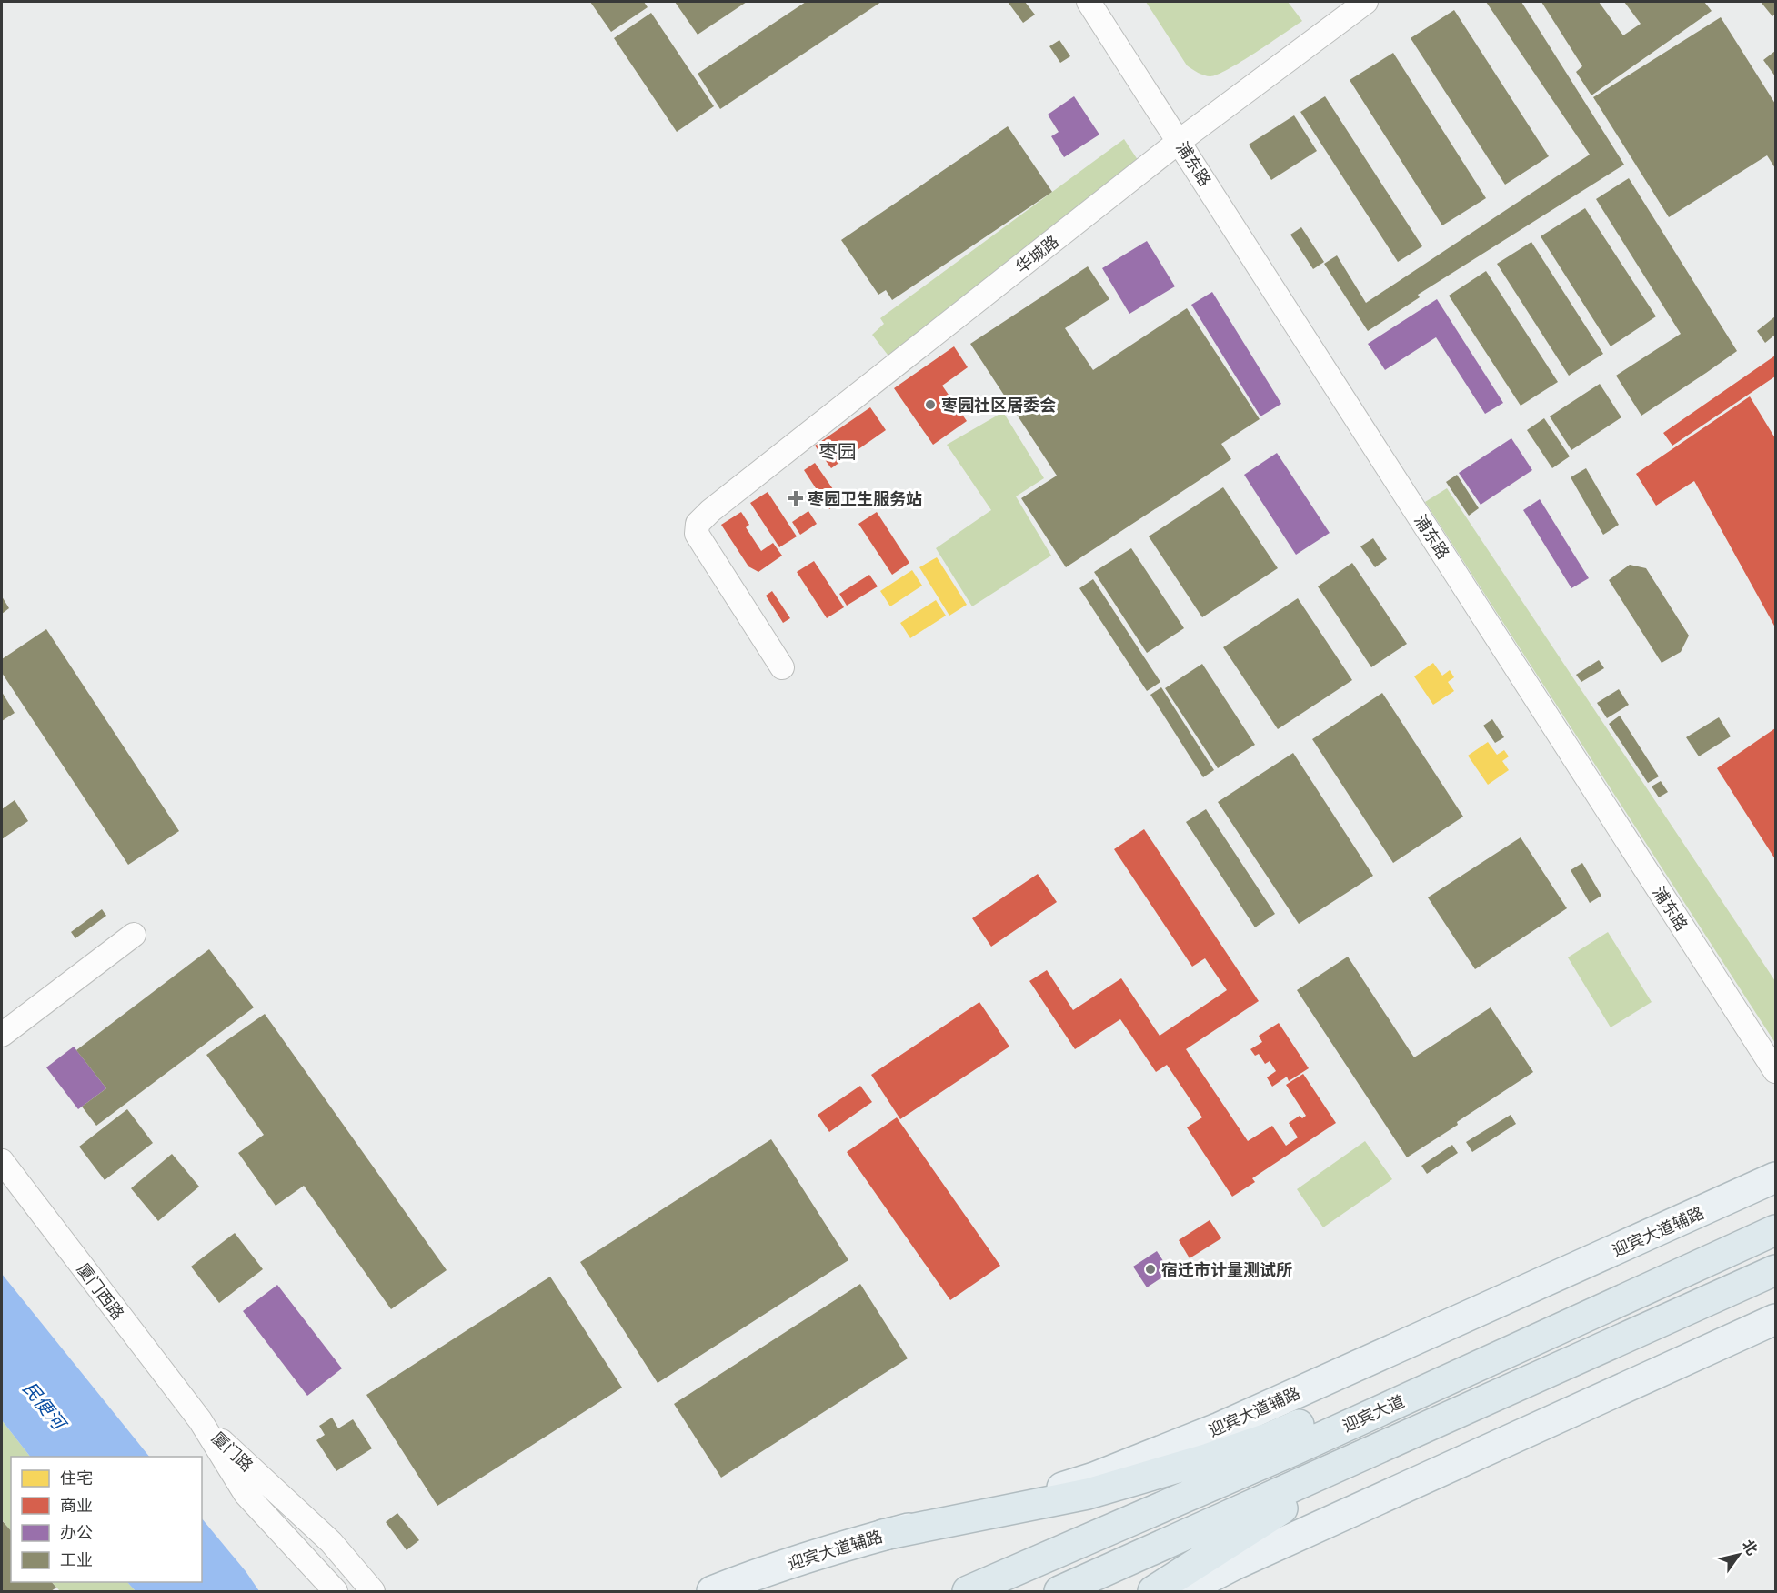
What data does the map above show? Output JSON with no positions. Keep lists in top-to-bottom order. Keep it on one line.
{"streets":{"highway":["迎宾大道"],"main road":["迎宾大道辅路"],"street":["浦东路","华城路","厦门西路","厦门路"]},"crossings":[["浦东路","华城路"],["厦门西路","厦门路"]],"districts":["枣园"],"water":["民便河"],"places":{"other":["枣园社区居委会","宿迁市计量测试所"],"health":["枣园卫生服务站"]},"legend":["住宅","商业","办公","工业"],"north":"top right"}
